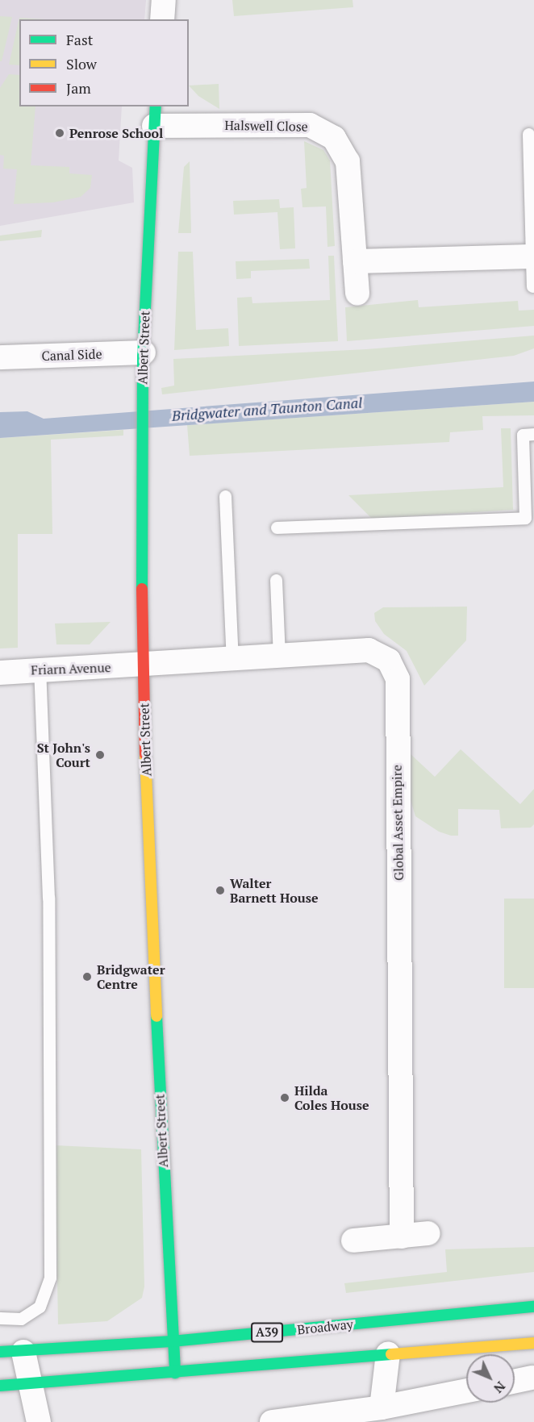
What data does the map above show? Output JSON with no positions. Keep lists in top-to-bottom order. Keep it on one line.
{"streets":{"street":["Halswell Close","Albert Street","Canal Side","Friarn Avenue","Global Asset Empire","Broadway","A39"]},"crossings":[["Halswell Close","Albert Street"],["Albert Street","Canal Side"],["Albert Street","Friarn Avenue"],["Albert Street","Global Asset Empire"],["Albert Street","Broadway"],["Friarn Avenue","Global Asset Empire"]],"water":["Bridgwater and Taunton Canal"],"places":["Penrose School","St John's Court","Walter Barnett House","Bridgwater Centre","Hilda Coles House"],"legend":["Fast","Slow","Jam"],"north":"bottom right"}
